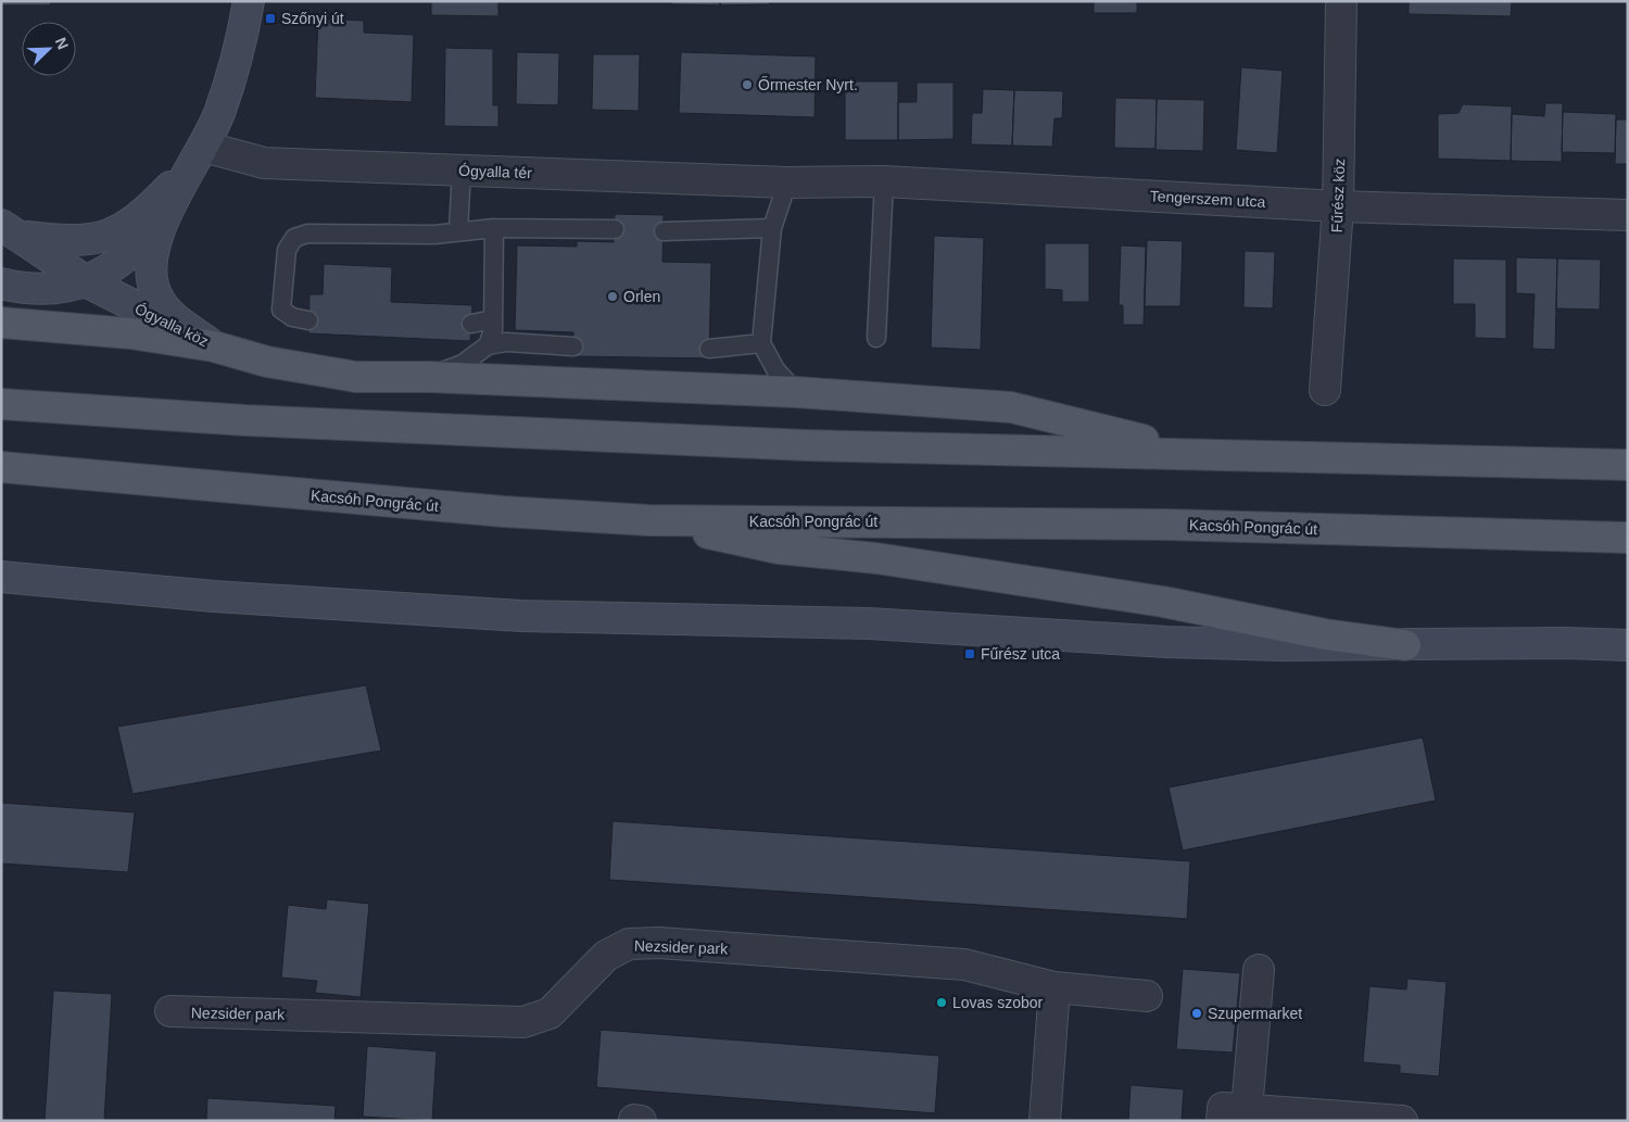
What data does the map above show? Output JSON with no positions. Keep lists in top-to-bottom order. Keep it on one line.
{"streets":{"main road":["Kacsóh Pongrác út"],"street":["Ógyalla tér","Fűrész köz","Tengerszem utca","Ógyalla köz","Nezsider park"]},"crossings":[["Ógyalla tér","Tengerszem utca"],["Ógyalla tér","Ógyalla köz"],["Fűrész köz","Tengerszem utca"]],"places":{"transit":["Szőnyi út","Fűrész utca"],"other":["Őrmester Nyrt.","Orlen","Lovas szobor","Szupermarket"]},"north":"top right"}
